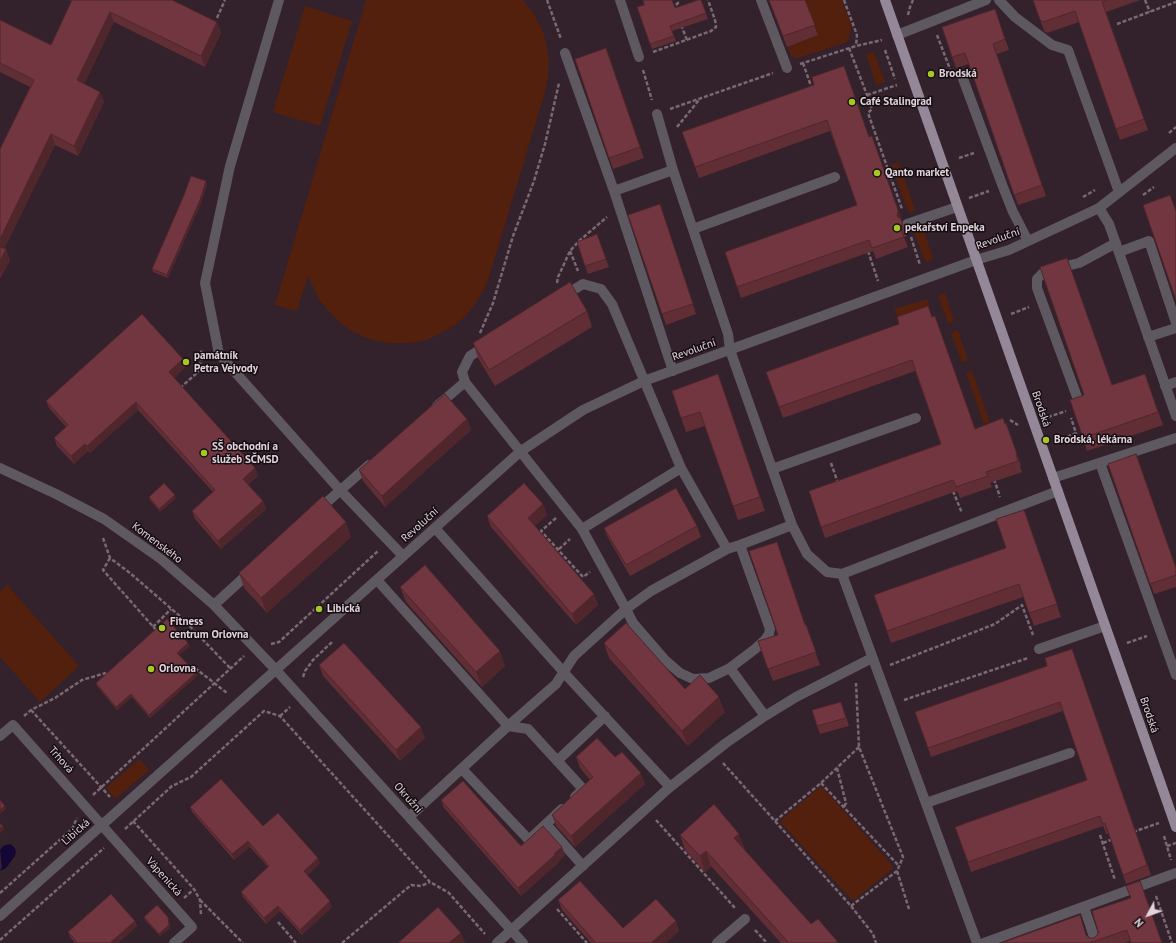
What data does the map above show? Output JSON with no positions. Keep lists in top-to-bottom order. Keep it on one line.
{"streets":{"main road":["Brodská"],"street":["Revoluční","Komenského","Trhová","Okružní","Libická","Vápenická"]},"crossings":[["Revoluční","Brodská"],["Revoluční","Komenského"],["Revoluční","Okružní"],["Revoluční","Libická"],["Komenského","Okružní"],["Komenského","Libická"],["Trhová","Libická"],["Trhová","Vápenická"],["Okružní","Libická"],["Libická","Vápenická"]],"places":["Brodská","Café Stalingrad","Qanto market","pekařství Enpeka","památník Petra Vejvody","Brodská, lékárna","SŠ obchodní a služeb SČMSD","Libická","Fitness centrum Orlovna","Orlovna"],"north":"bottom left"}
